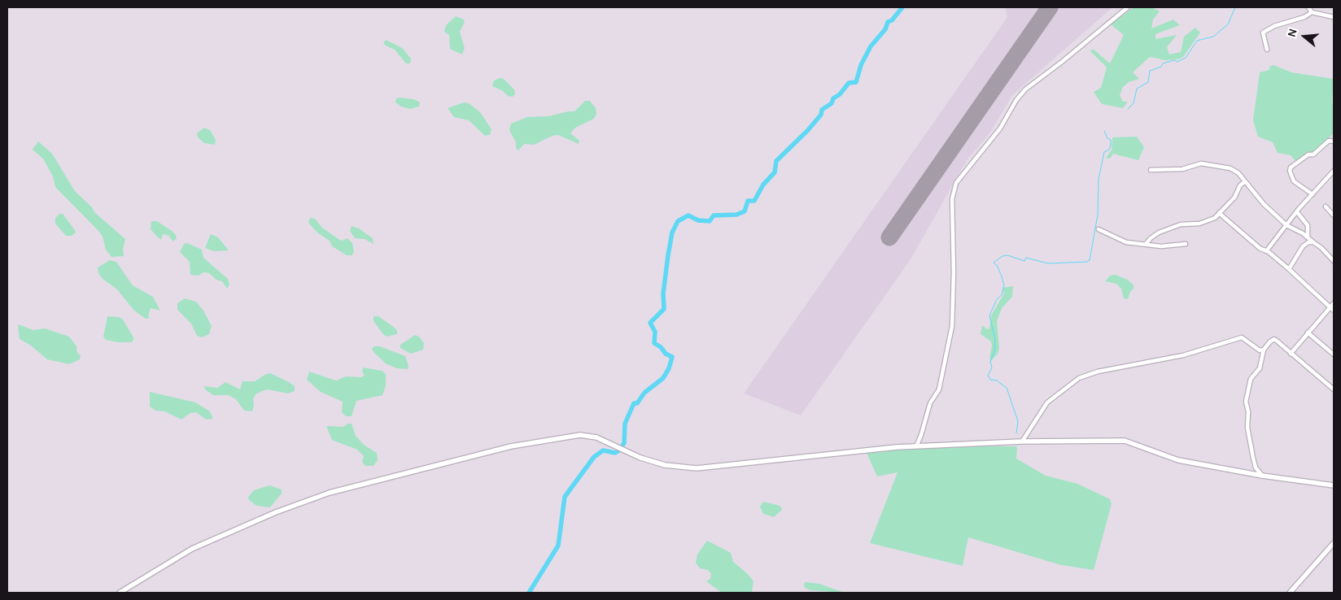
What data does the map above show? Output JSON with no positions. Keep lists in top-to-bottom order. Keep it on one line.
{"north":"left"}
